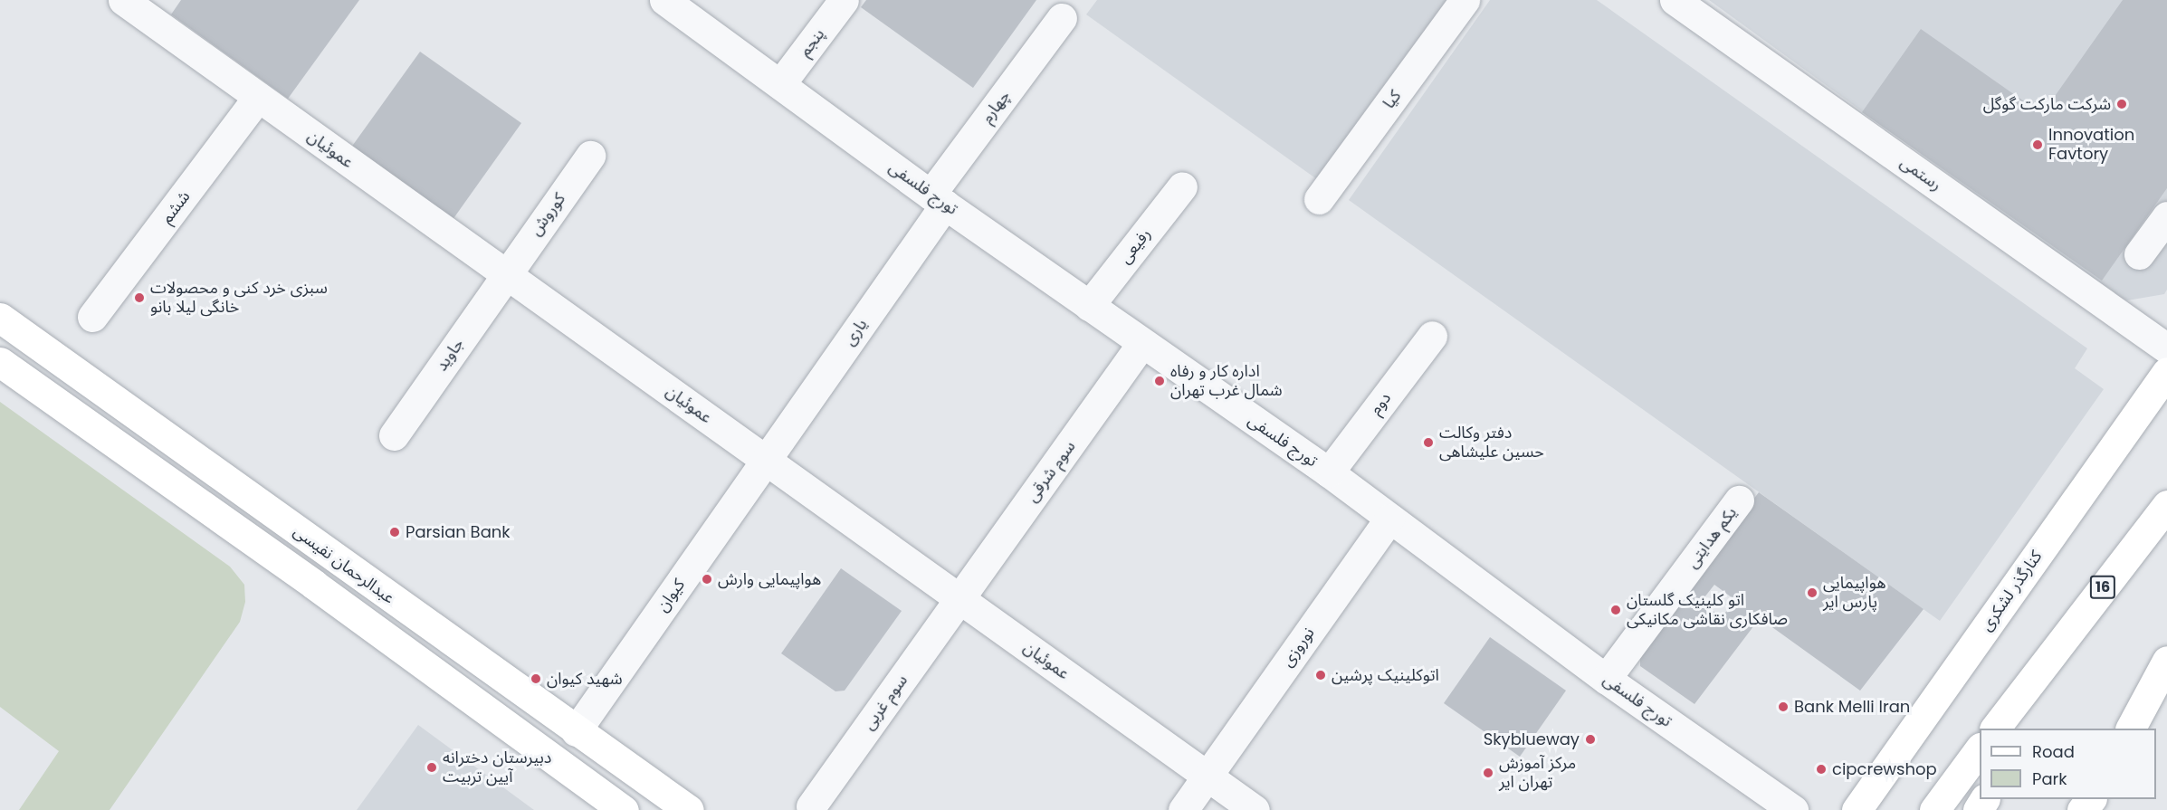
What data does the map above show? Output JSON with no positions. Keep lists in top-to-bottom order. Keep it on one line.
{"streets":{"main road":["عبدالرحمان نفیسی","16","کنارگذر لشکری"],"street":["پنجم","کیا","چهارم","عموئیان","رستمی","تورج فلسفی","ششم","کوروش","رفیعی","یاری","جاوید","دوم","سوم شرقی","یکم هدایتی","کیوان","نوروزی","سوم غربی"]},"crossings":[["پنجم","تورج فلسفی"],["چهارم","تورج فلسفی"],["چهارم","یاری"],["عموئیان","ششم"],["عموئیان","کوروش"],["عموئیان","یاری"],["عموئیان","جاوید"],["عموئیان","سوم شرقی"],["عموئیان","کیوان"],["عموئیان","نوروزی"],["عموئیان","سوم غربی"],["تورج فلسفی","رفیعی"],["تورج فلسفی","یاری"],["تورج فلسفی","دوم"],["تورج فلسفی","سوم شرقی"],["تورج فلسفی","یکم هدایتی"],["تورج فلسفی","نوروزی"],["کوروش","جاوید"],["یاری","کیوان"],["سوم شرقی","سوم غربی"],["عبدالرحمان نفیسی","کیوان"]],"places":["شرکت مارکت گوگل","Innovation Favtory","سبزی خرد کنی و محصولات خانگی لیلا بانو","اداره کار و رفاه شمال غرب تهران","دفتر وکالت حسین علیشاهی","Parsian Bank","هواپیمایی وارش","هواپیمایی پارس ایر","اتو کلینیک گلستان صافکاری نقاشی مکانیکی","اتوکلینیک پرشین","شهید کیوان","Bank Melli Iran","Skyblueway","دبیرستان دخترانه آیین تربیت","cipcrewshop","مرکز آموزش تهران ایر"],"legend":["Road","Park"]}
